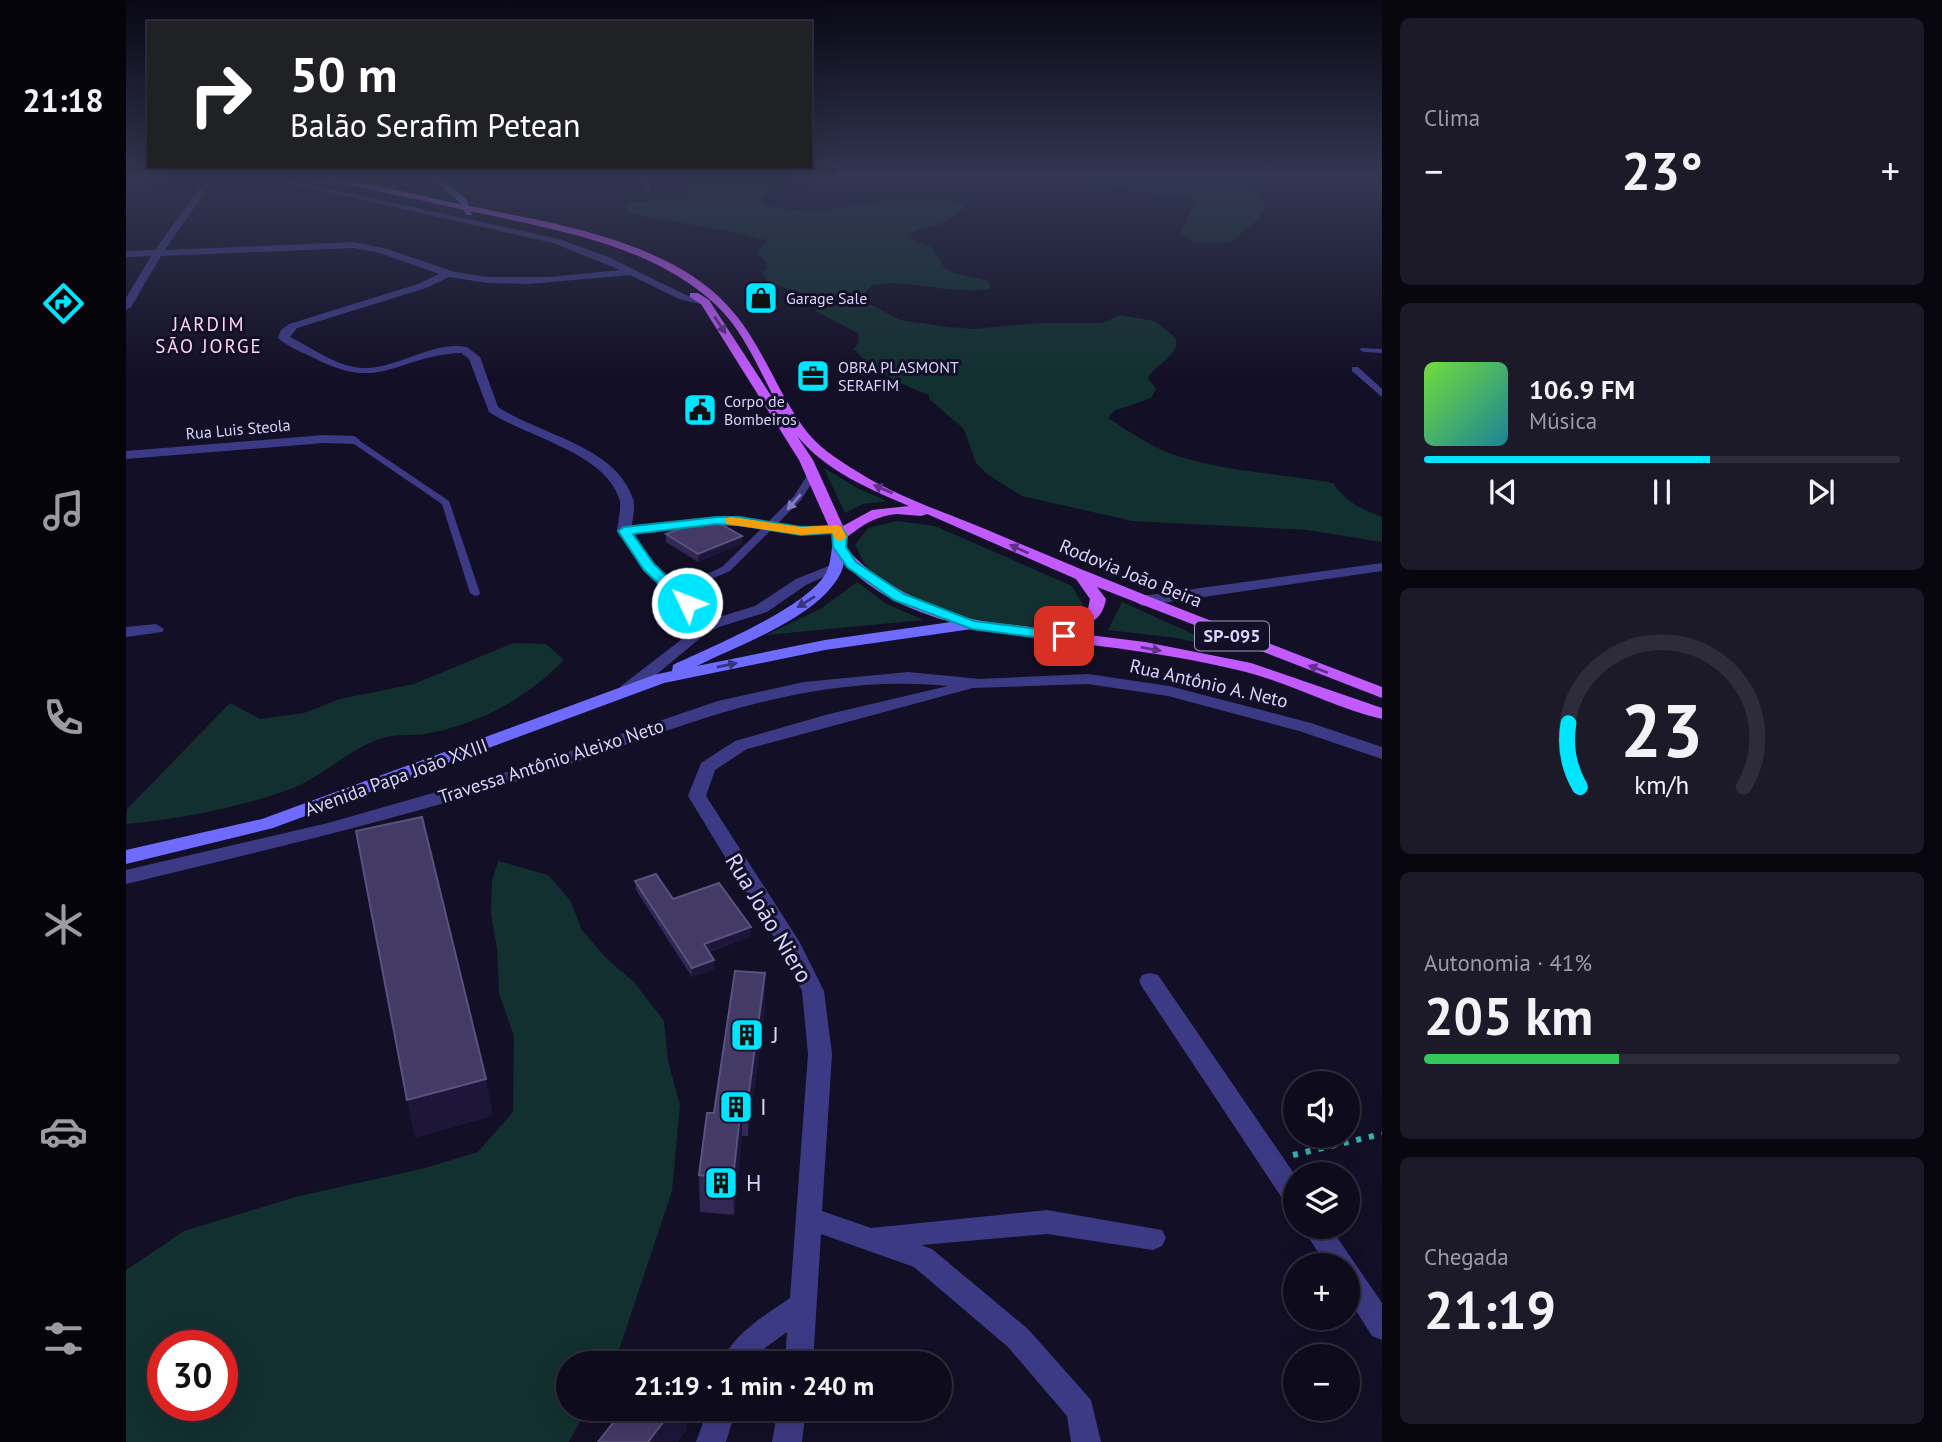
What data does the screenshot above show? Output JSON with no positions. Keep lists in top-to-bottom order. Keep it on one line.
{"streets":{"main road":["Rodovia João Beira","SP-095","Avenida Papa João XXIII"],"street":["Rua Luis Steola","Rua Antônio A. Neto","Travessa Antônio Aleixo Neto","Rua João Niero"]},"crossings":[["Rodovia João Beira","SP-095"],["SP-095","Avenida Papa João XXIII"],["Rua Antônio A. Neto","Travessa Antônio Aleixo Neto"],["Rua Antônio A. Neto","Rua João Niero"],["Travessa Antônio Aleixo Neto","Rua João Niero"]],"districts":["JARDIM SÃO JORGE"],"places":{"shop":["Garage Sale"],"office":["OBRA PLASMONT SERAFIM"],"public building":["Corpo de Bombeiros"],"building":["J","I","H"]},"page":{"tabs":"21:18","tile":["Clima",["Autonomia · 41%","205 km"],["Chegada","21:19"]],"turn":["50 m","Balão Serafim Petean"],"heat":["−","23°","+"],"song":["106.9 FM","Música"],"map_buttons":["+","−"],"limit":"30","trip":"21:19 · 1 min · 240 m","gauge":["23","km/h"]}}
